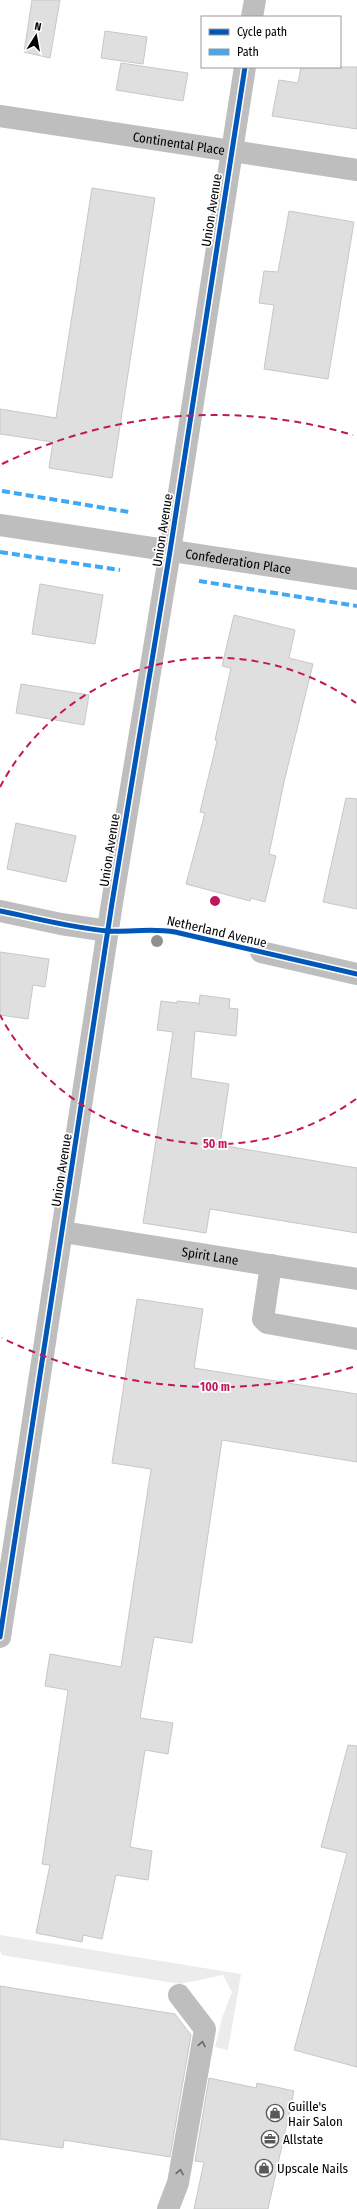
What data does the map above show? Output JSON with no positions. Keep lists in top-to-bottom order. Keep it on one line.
{"streets":{"street":["Continental Place","Union Avenue","Confederation Place","Netherland Avenue","Spirit Lane"]},"crossings":[["Continental Place","Union Avenue"],["Union Avenue","Confederation Place"],["Union Avenue","Spirit Lane"]],"places":{"shop":["Guille's Hair Salon","Upscale Nails"],"office":["Allstate"]},"legend":["Cycle path","Path"],"north":"top","rings":["50 m","100 m"]}
